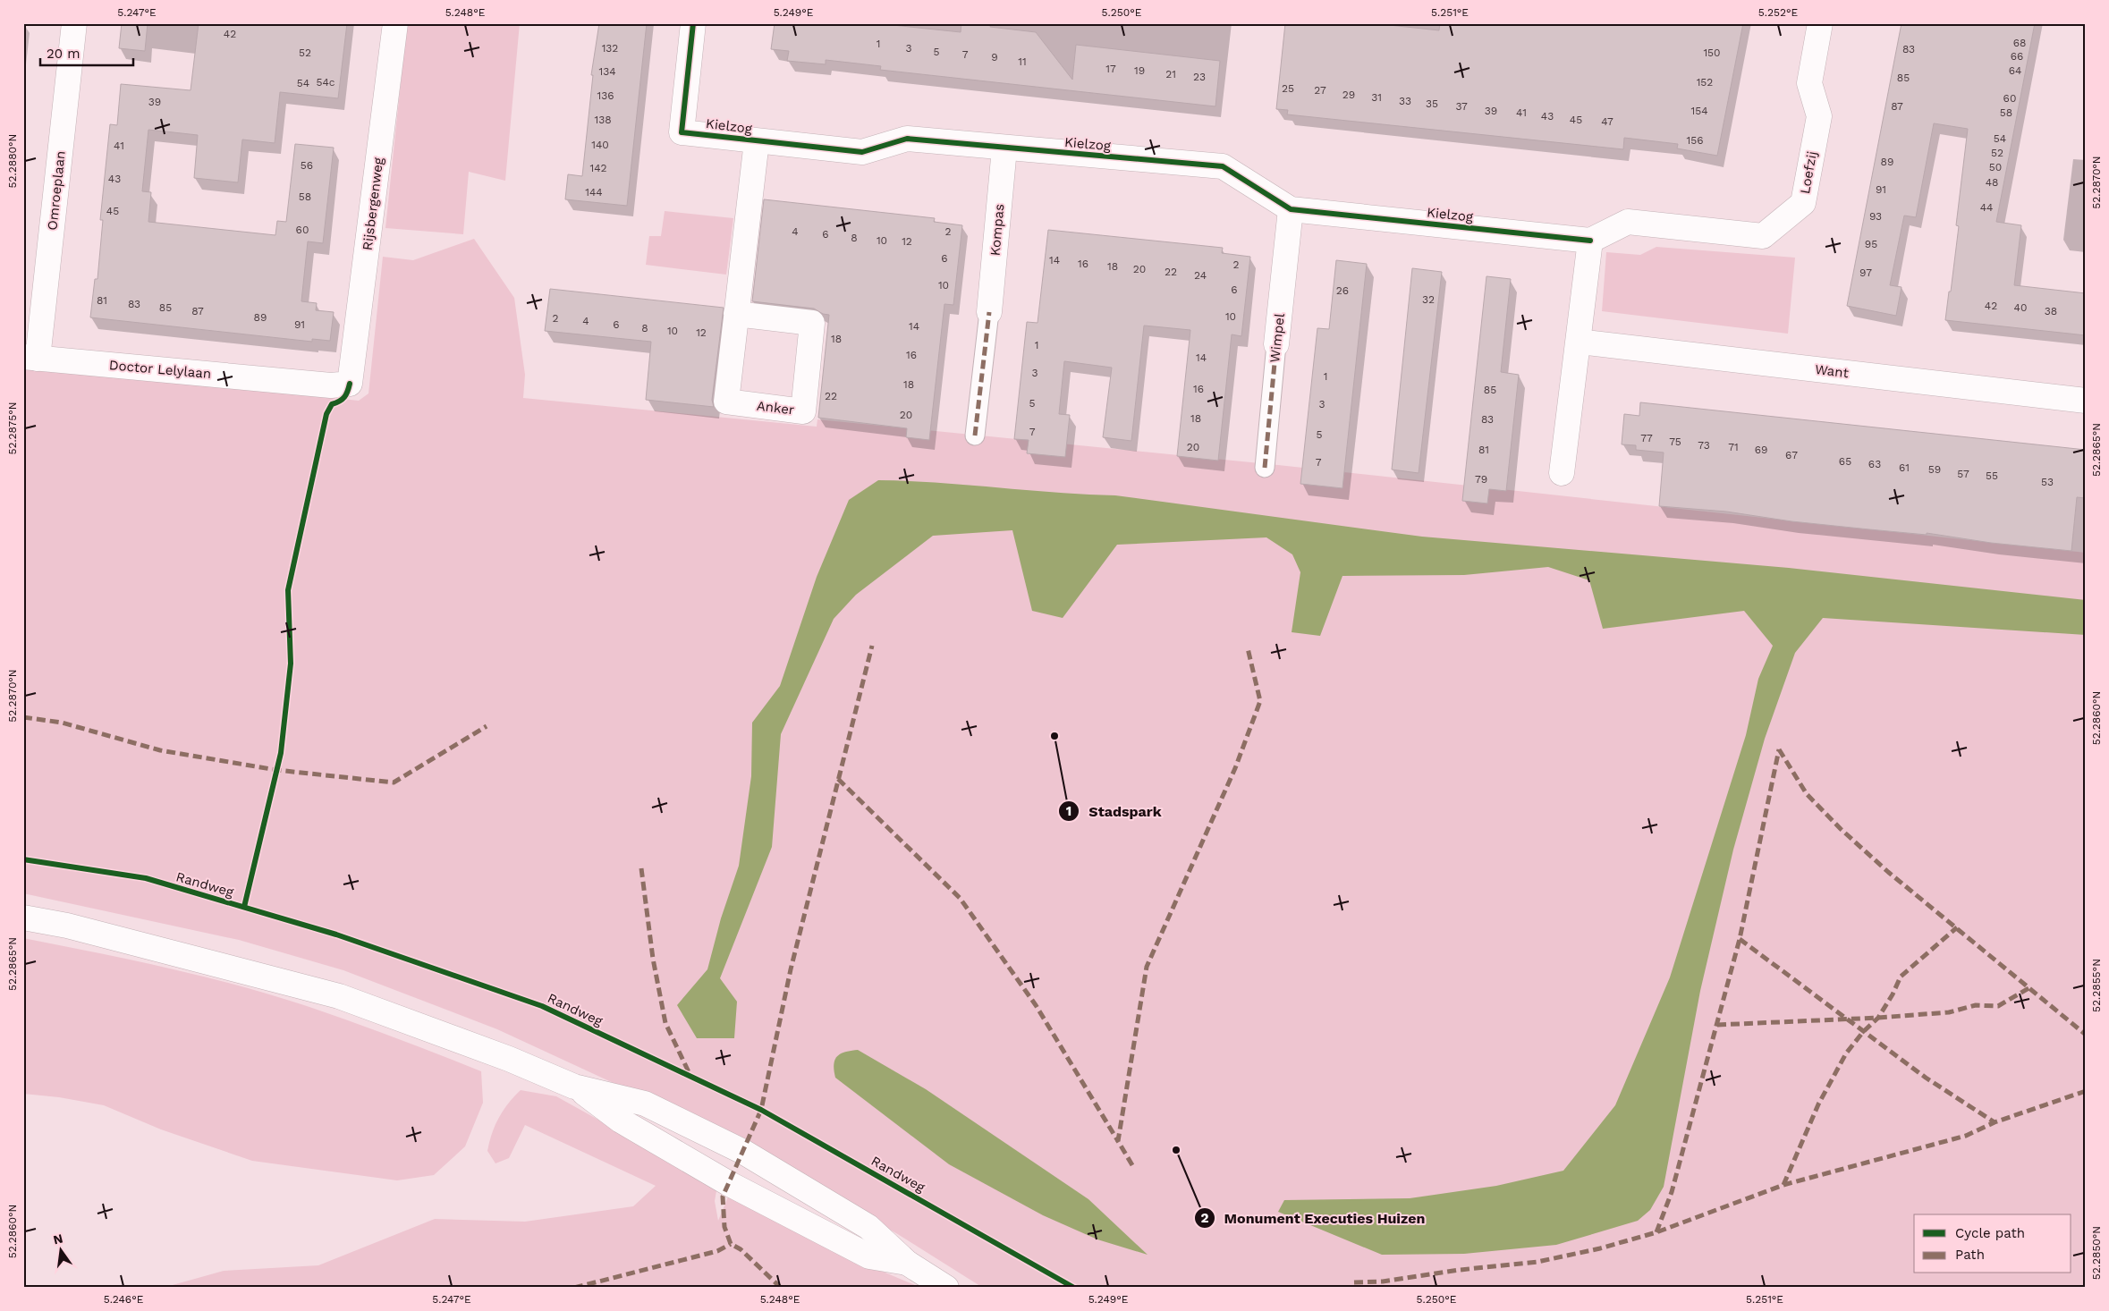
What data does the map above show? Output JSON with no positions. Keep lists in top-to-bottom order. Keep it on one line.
{"streets":{"street":["Kielzog","Loefzij","Omroeplaan","Rijsbergenweg","Kompas","Wimpel","Doctor Lelylaan","Want","Anker"],"cycle path":["Randweg"]},"crossings":[["Kielzog","Loefzij"],["Kielzog","Kompas"],["Kielzog","Wimpel"],["Kielzog","Anker"],["Omroeplaan","Doctor Lelylaan"],["Rijsbergenweg","Doctor Lelylaan"]],"places":["Stadspark","Monument Executies Huizen"],"house_numbers":["42","68","1","132","3","83","5","52","150","7","66","9","11","17","19","64","134","21","23","85","54c","152","54","25","27","29","136","31","60","33","39","35","37","87","39","154","41","58","43","138","45","47","54","156","140","41","52","89","56","50","142","43","48","91","144","58","44","45","93","60","4","2","6","8","10","12","95","6","14","16","2","18","20","22","97","24","10","6","26","32","81","83","42","85","40","87","38","10","89","2","4","91","6","14","8","10","12","18","1","16","14","3","1","18","16","85","22","5","3","20","18","83","7","5","77","75","73","20","71","81","69","67","65","7","63","61","59","57","55","79","53"],"legend":["Cycle path","Path"],"scale_bar":"20 m","north":"top","coordinates":["5.247°E","5.248°E","5.249°E","5.250°E","5.251°E","5.252°E","52.2880°N","52.2870°N","52.2875°N","52.2865°N","52.2860°N","52.2855°N","52.2850°N","5.246°E"]}
